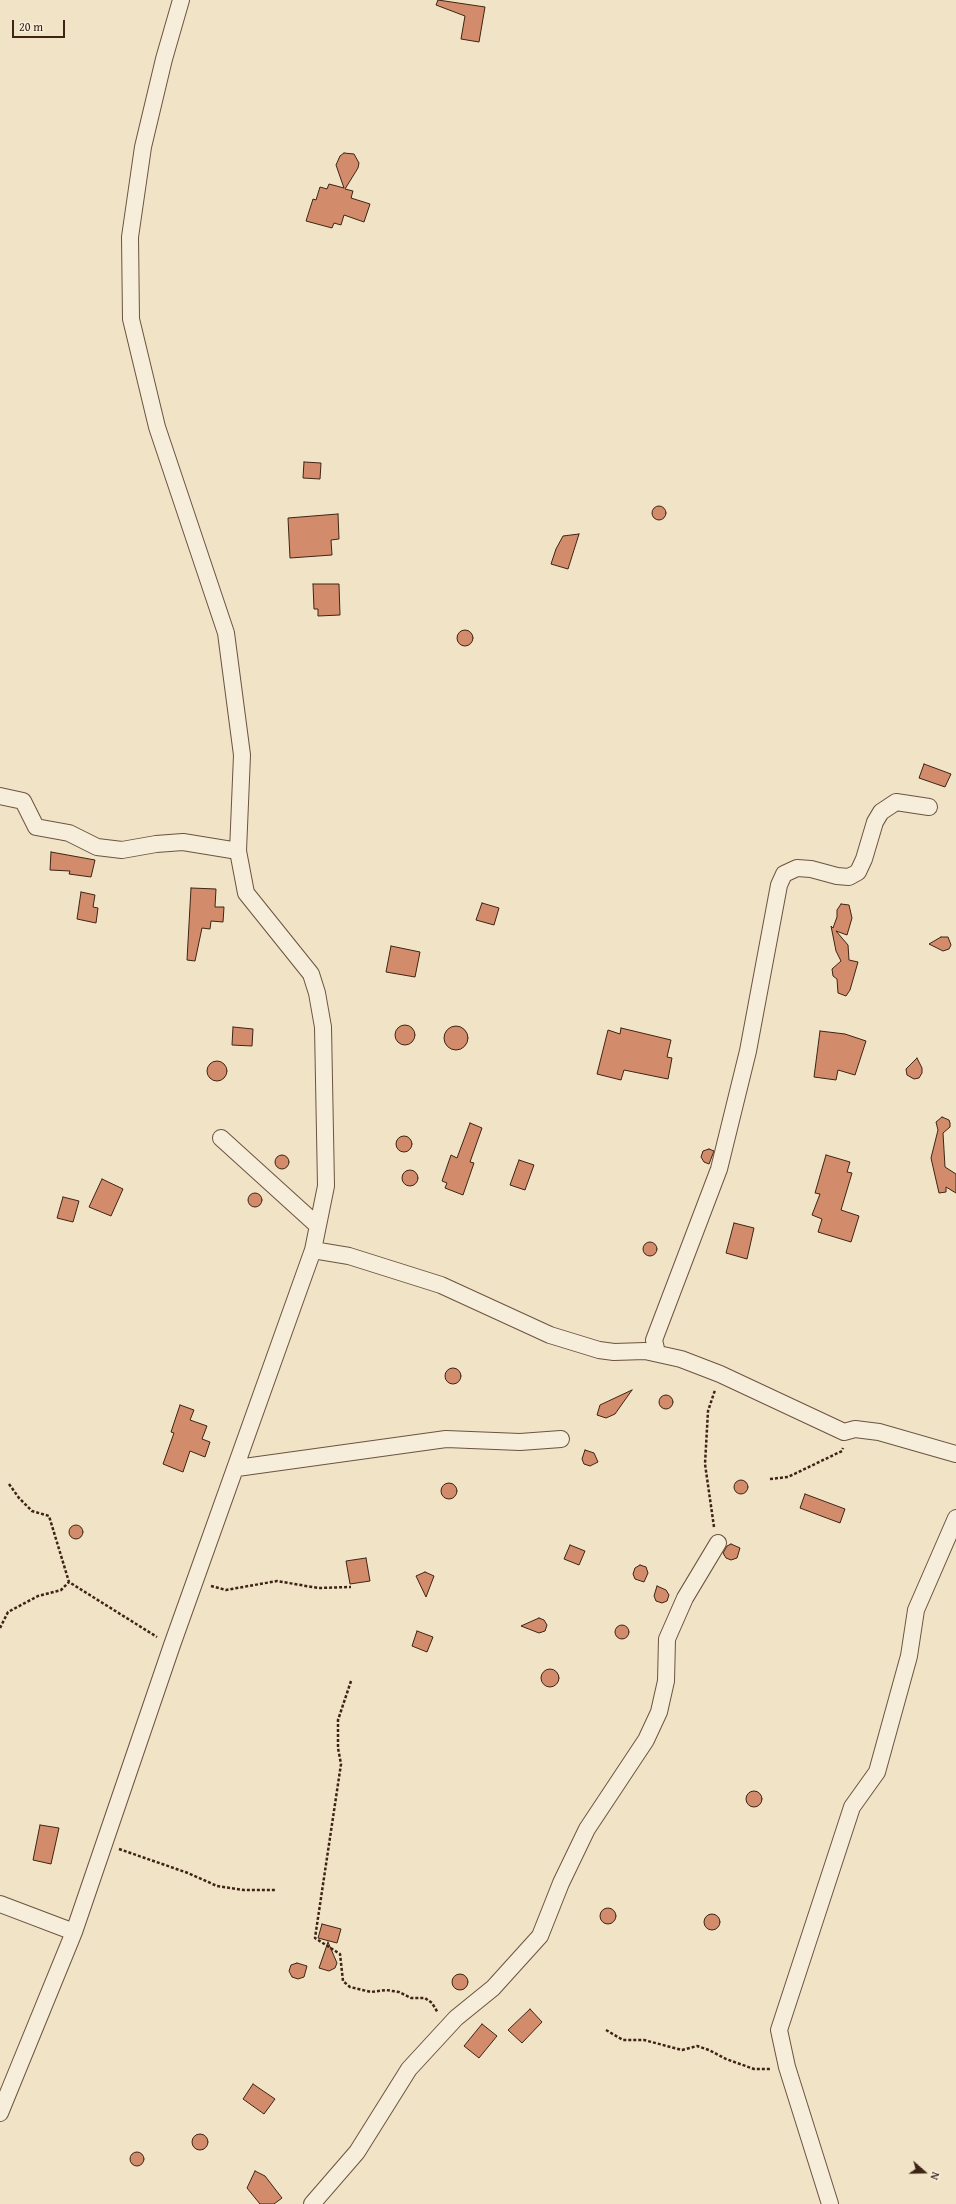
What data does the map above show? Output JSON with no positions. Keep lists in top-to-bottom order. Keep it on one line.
{"scale_bar":"20 m","north":"right"}
